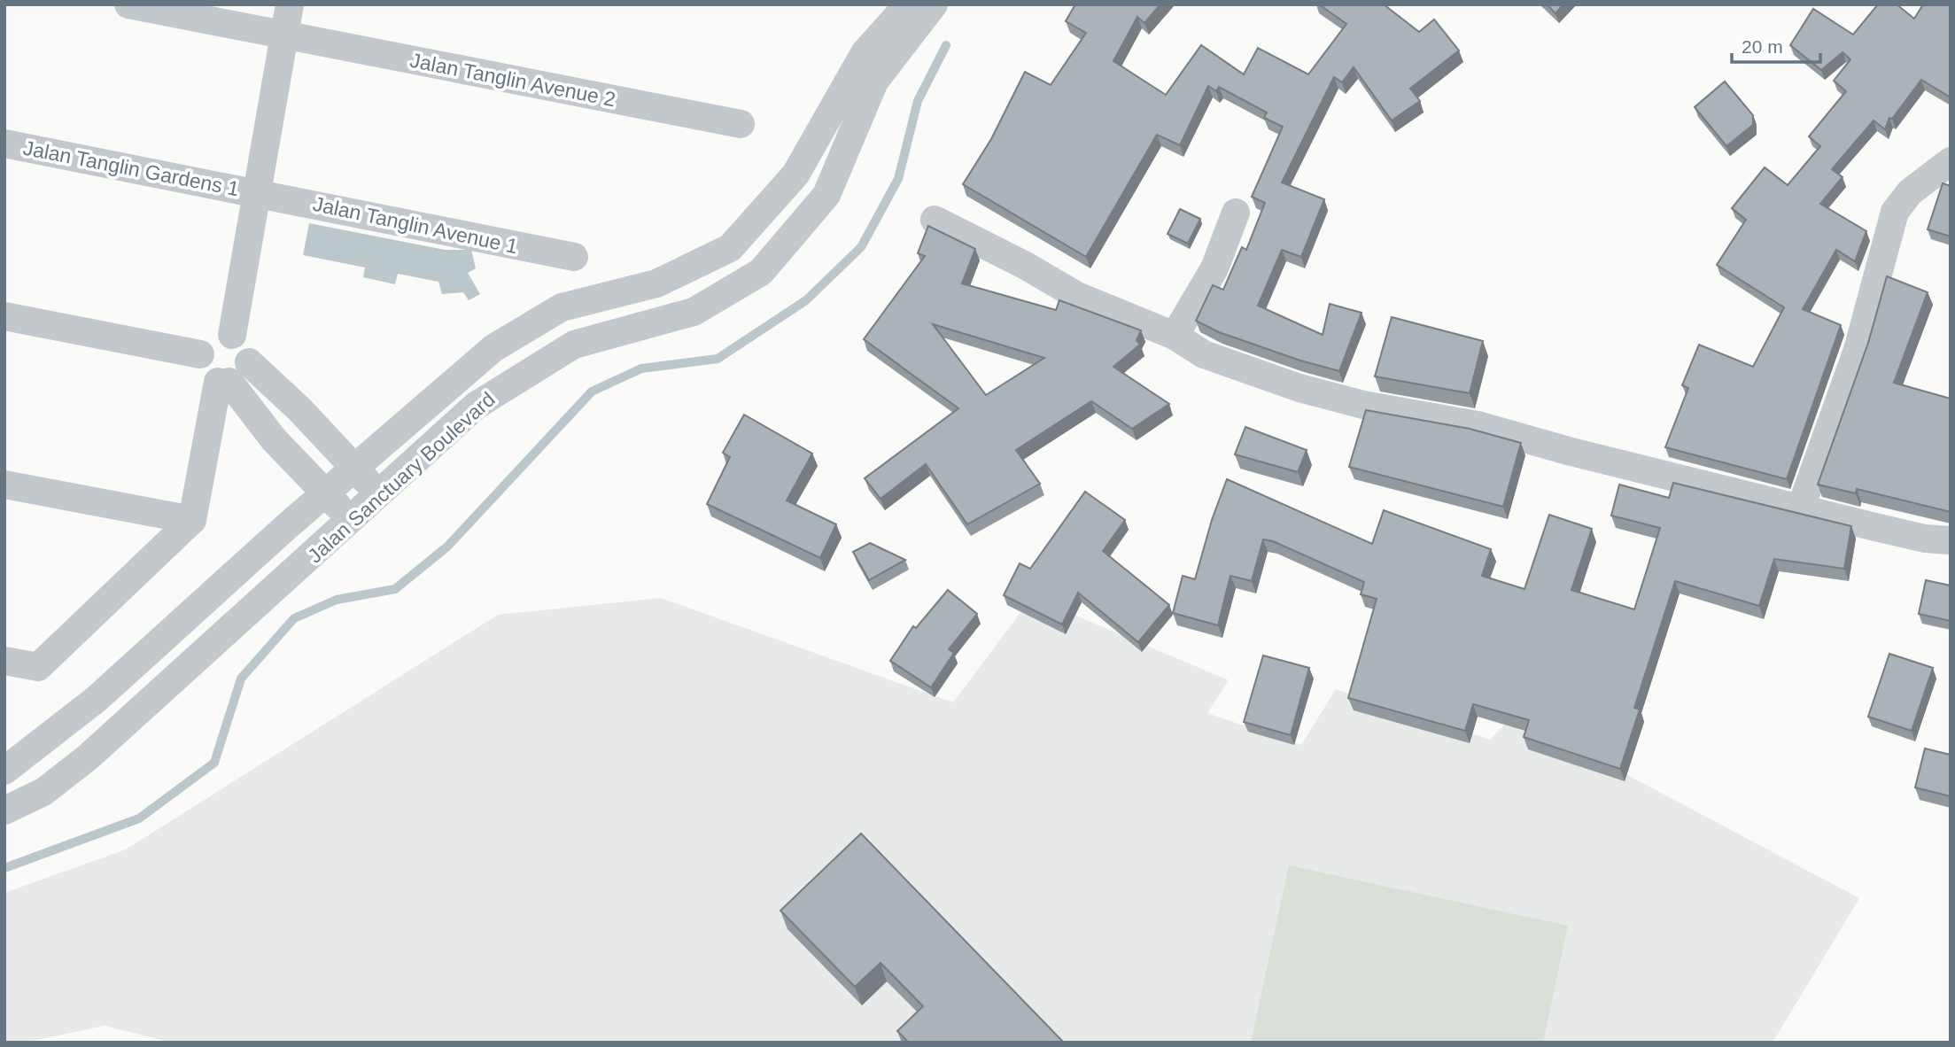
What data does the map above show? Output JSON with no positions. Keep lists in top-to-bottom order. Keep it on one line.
{"streets":{"street":["Jalan Tanglin Avenue 2","Jalan Tanglin Gardens 1","Jalan Tanglin Avenue 1","Jalan Sanctuary Boulevard"]},"crossings":[["Jalan Tanglin Gardens 1","Jalan Tanglin Avenue 1"]],"scale_bar":"20 m"}
